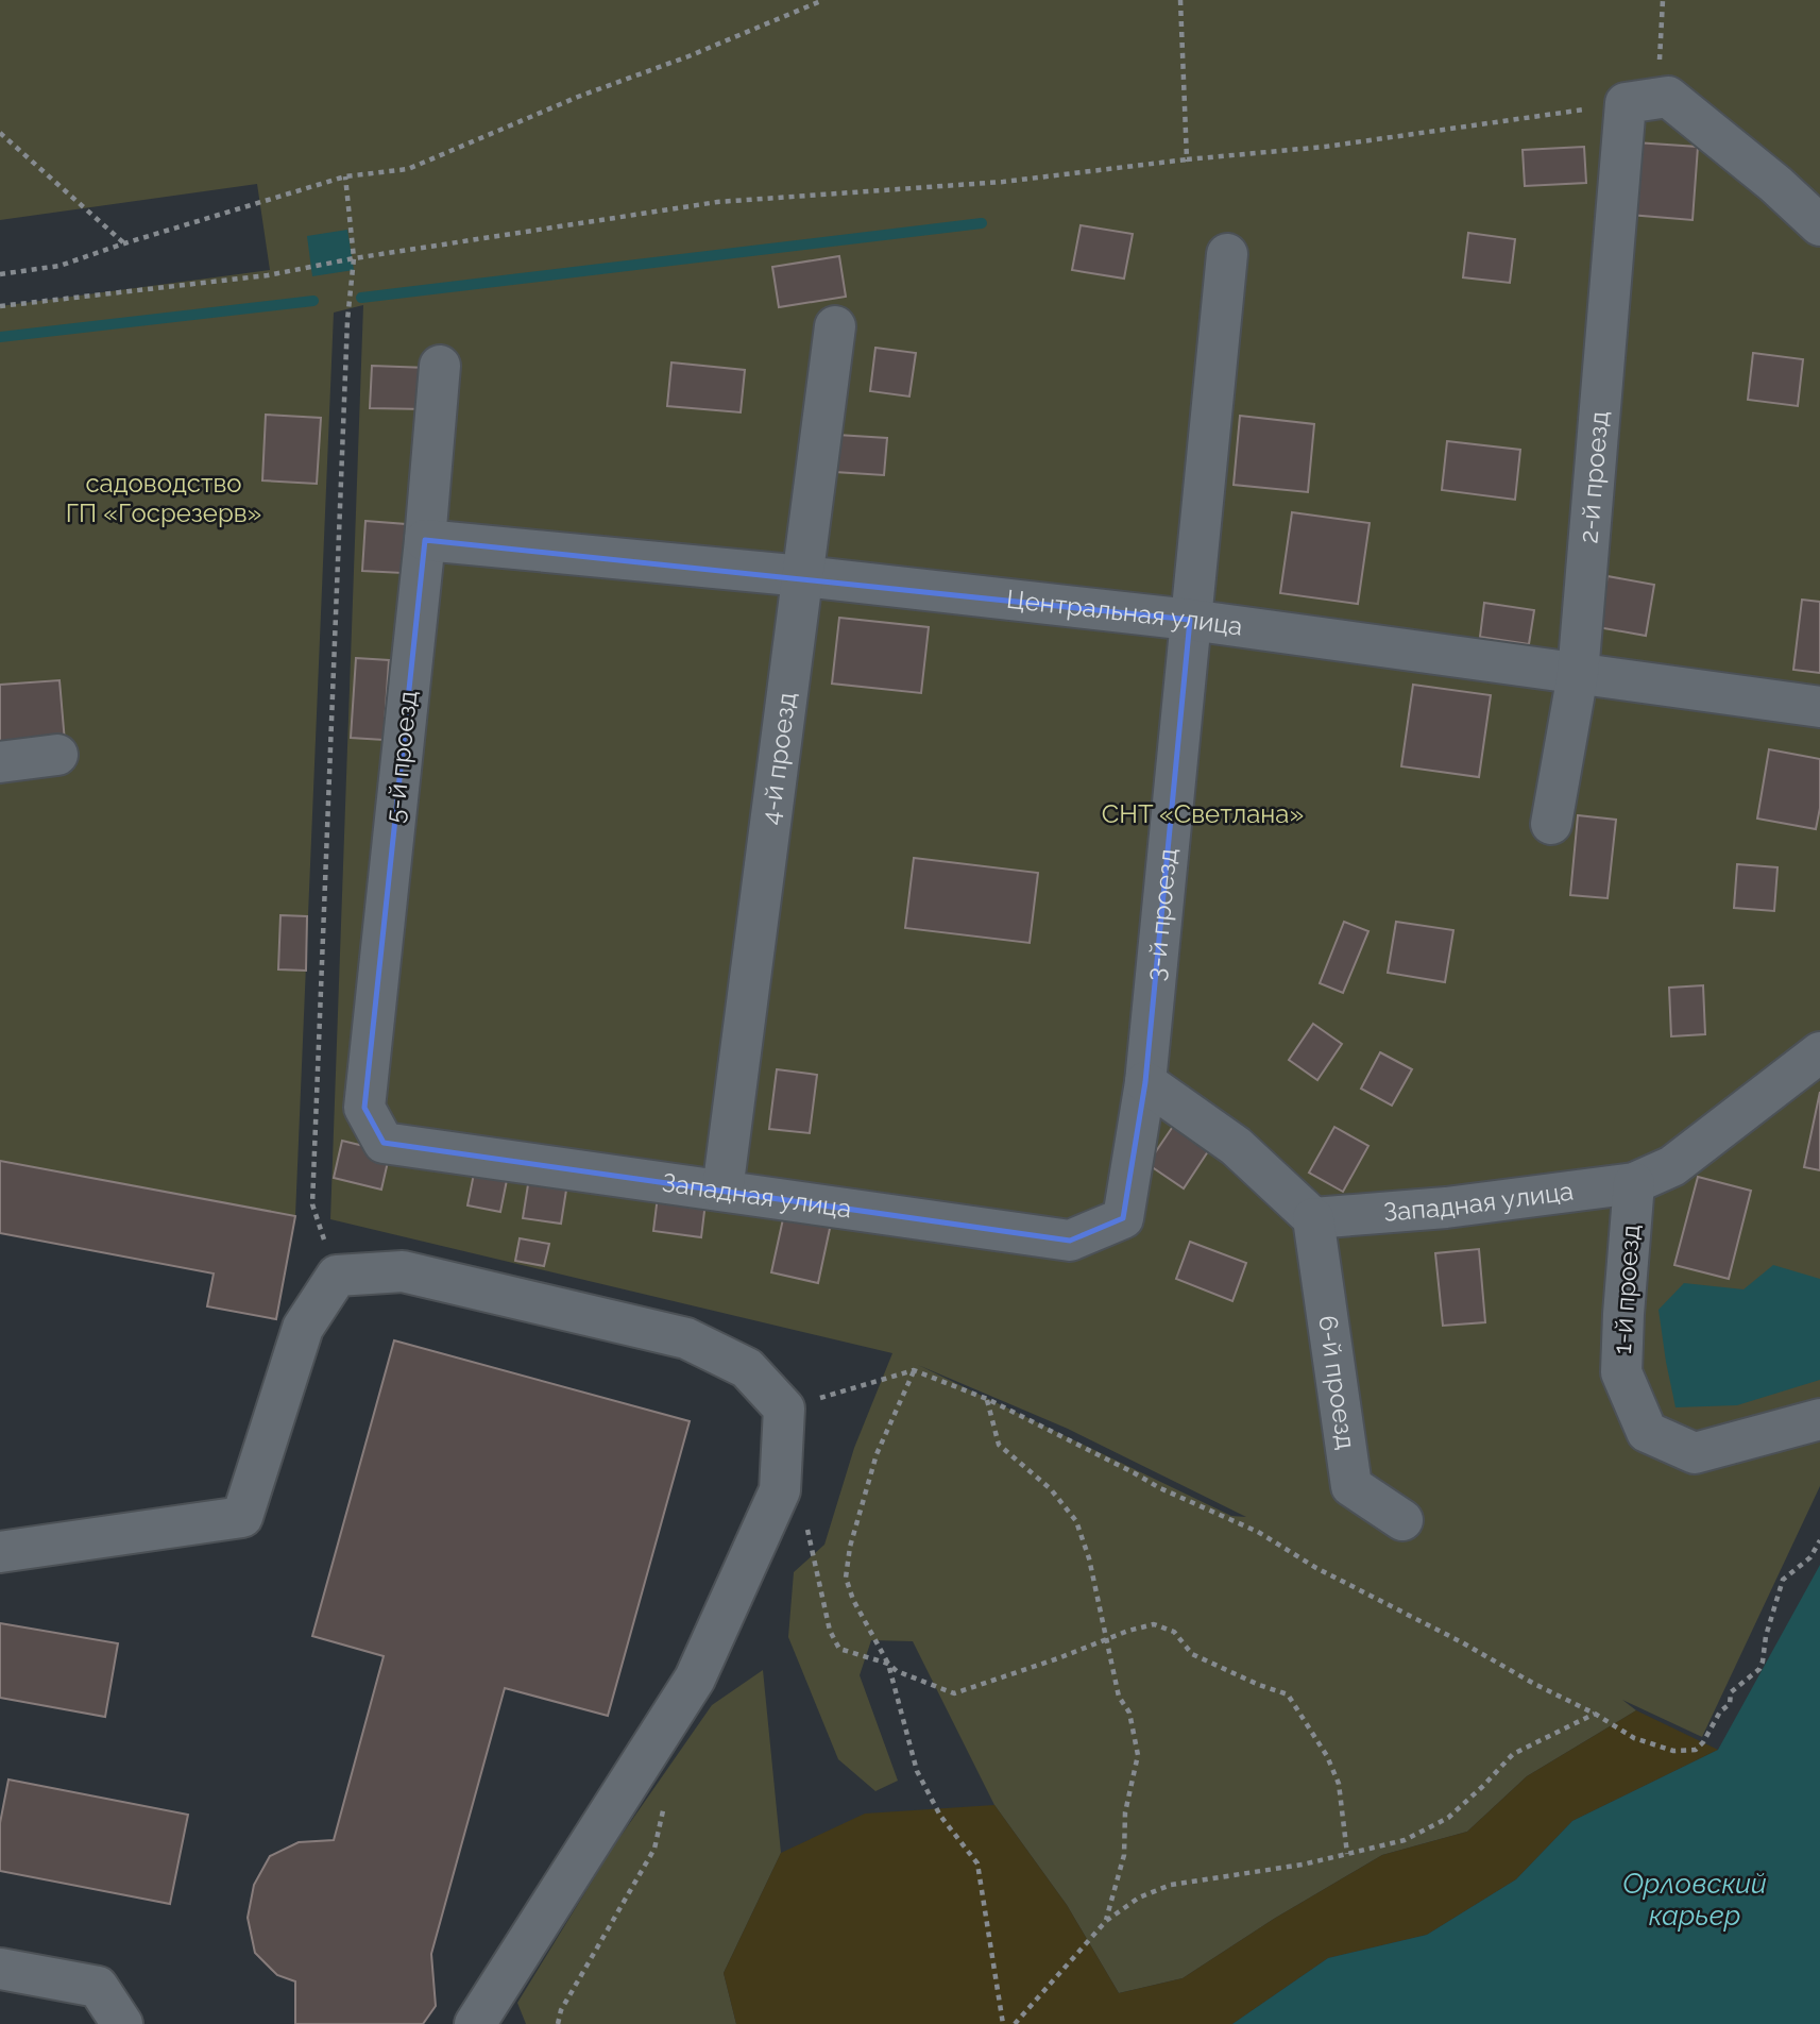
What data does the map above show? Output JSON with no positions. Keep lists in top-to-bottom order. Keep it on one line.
{"streets":{"street":["2-й проезд","Центральная улица","5-й проезд","4-й проезд","3-й проезд","Западная улица","1-й проезд","6-й проезд"]},"crossings":[["2-й проезд","Центральная улица"],["Центральная улица","5-й проезд"],["Центральная улица","4-й проезд"],["Центральная улица","3-й проезд"],["5-й проезд","Западная улица"],["4-й проезд","Западная улица"],["3-й проезд","Западная улица"],["Западная улица","1-й проезд"],["Западная улица","6-й проезд"]],"water":["Орловский карьер"],"parks":["садоводство ГП «Госрезерв»","СНТ «Светлана»"]}
